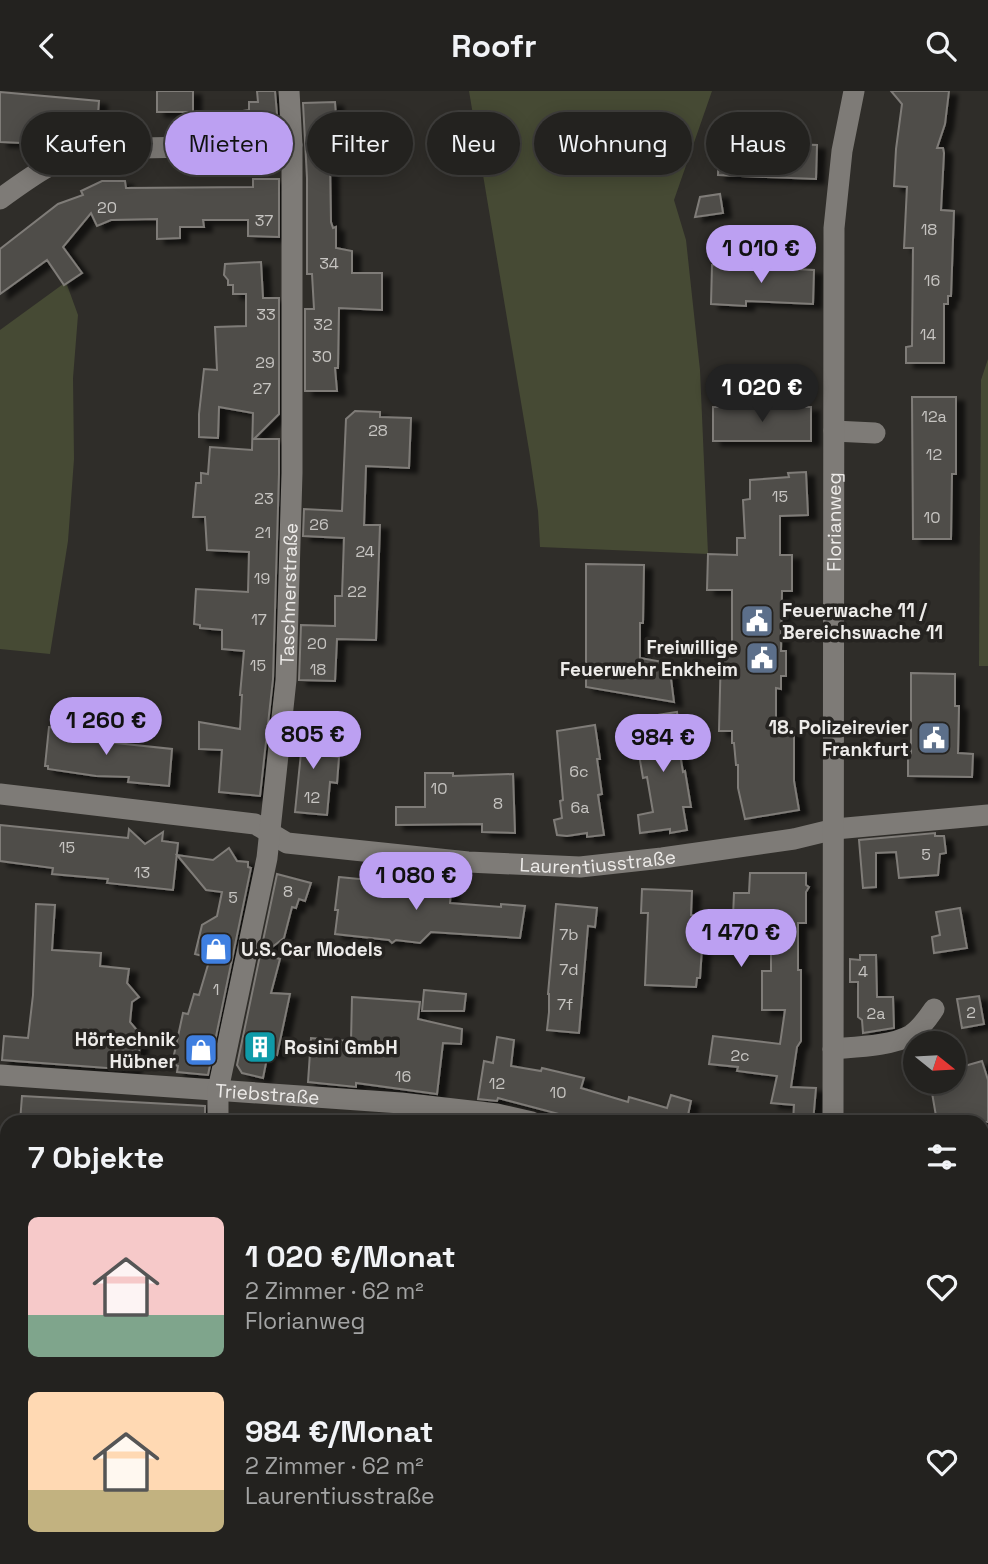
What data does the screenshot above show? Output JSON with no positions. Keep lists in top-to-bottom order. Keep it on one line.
{"streets":{"street":["Florianweg","Taschnerstraße","Laurentiusstraße","Triebstraße"]},"crossings":[["Florianweg","Laurentiusstraße"],["Taschnerstraße","Laurentiusstraße"],["Taschnerstraße","Triebstraße"]],"places":{"public building":["Feuerwache 11 / Bereichswache 11","Freiwillige Feuerwehr Enkheim","18. Polizeirevier Frankfurt"],"shop":["U.S. Car Models","Hörtechnik Hübner"],"building":["Rosini GmbH"]},"house_numbers":["20","37","18","34","16","33","32","14","30","29","27","12a","28","12","15","23","10","26","21","24","19","22","17","20","15","18","6c","10","12","8","6a","15","5","13","8","5","7b","7d","4","1","7f","2","2a","2c","16","12","10"],"north":"right","page":{"header":"Roofr","chip":["Kaufen","Mieten","Filter","Neu","Wohnung","Haus"],"price":["1 010 €","1 020 €","1 260 €","805 €","984 €","1 080 €","1 470 €"],"heading":"7 Objekte","list":[{"name":"1 020 €/Monat","note":"2 Zimmer · 62 m² · Florianweg"},{"name":"984 €/Monat","note":"2 Zimmer · 62 m² · Laurentiusstraße"}]}}
